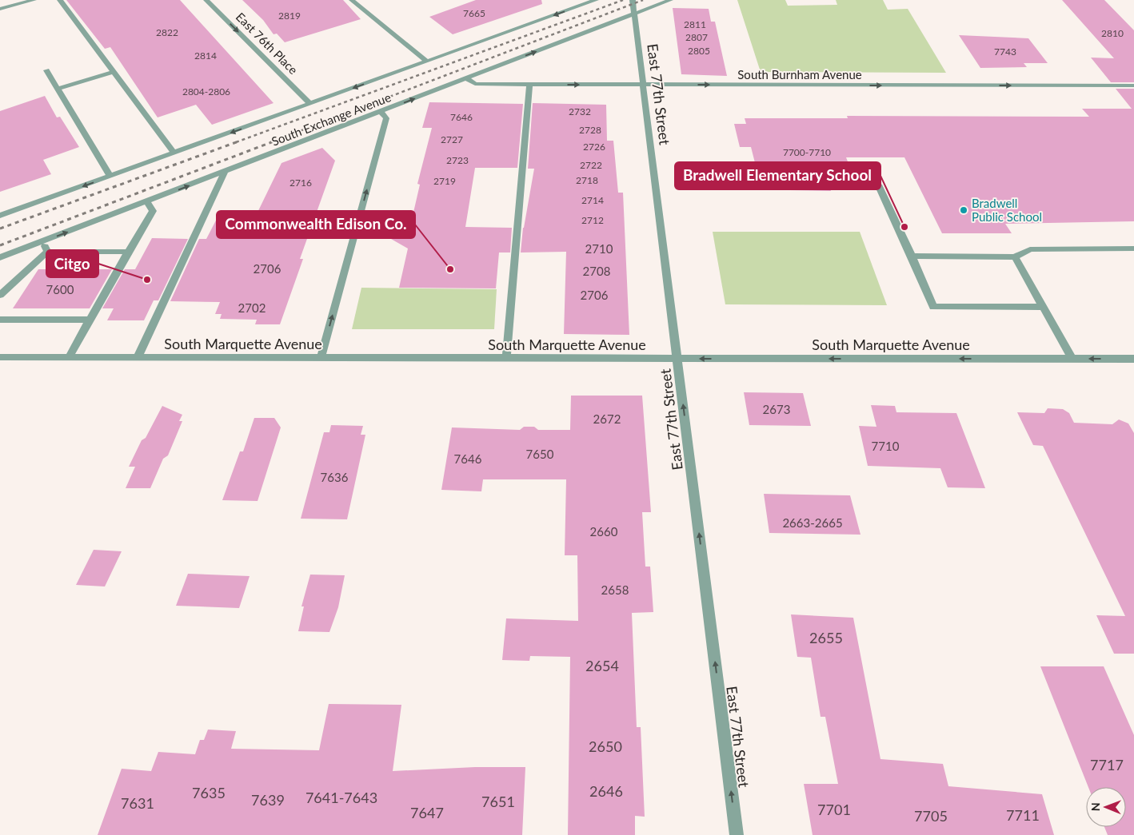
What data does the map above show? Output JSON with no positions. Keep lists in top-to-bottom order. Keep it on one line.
{"streets":{"street":["East 76th Place","South Burnham Avenue","East 77th Street","South Exchange Avenue","South Marquette Avenue"]},"crossings":[["East 76th Place","South Exchange Avenue"],["South Burnham Avenue","East 77th Street"],["South Burnham Avenue","South Exchange Avenue"],["East 77th Street","South Exchange Avenue"],["East 77th Street","South Marquette Avenue"]],"one_way":["East 76th Place","South Burnham Avenue","East 77th Street","South Marquette Avenue"],"places":["Bradwell Public School","Bradwell Elementary School","Commonwealth Edison Co.","Citgo"],"house_numbers":["7665","2819","2811","2822","2810","2807","2805","7743","2814","2804-2806","2732","7646","2728","2727","2726","7700-7710","2723","2722","2718","2719","2716","2714","2712","2710","2706","2708","7600","2706","2702","2673","2672","7710","7650","7646","7636","2663-2665","2660","2658","2655","2654","2650","7717","2646","7635","7641-7643","7639","7651","7631","7701","7647","7711","7705"],"north":"left"}
